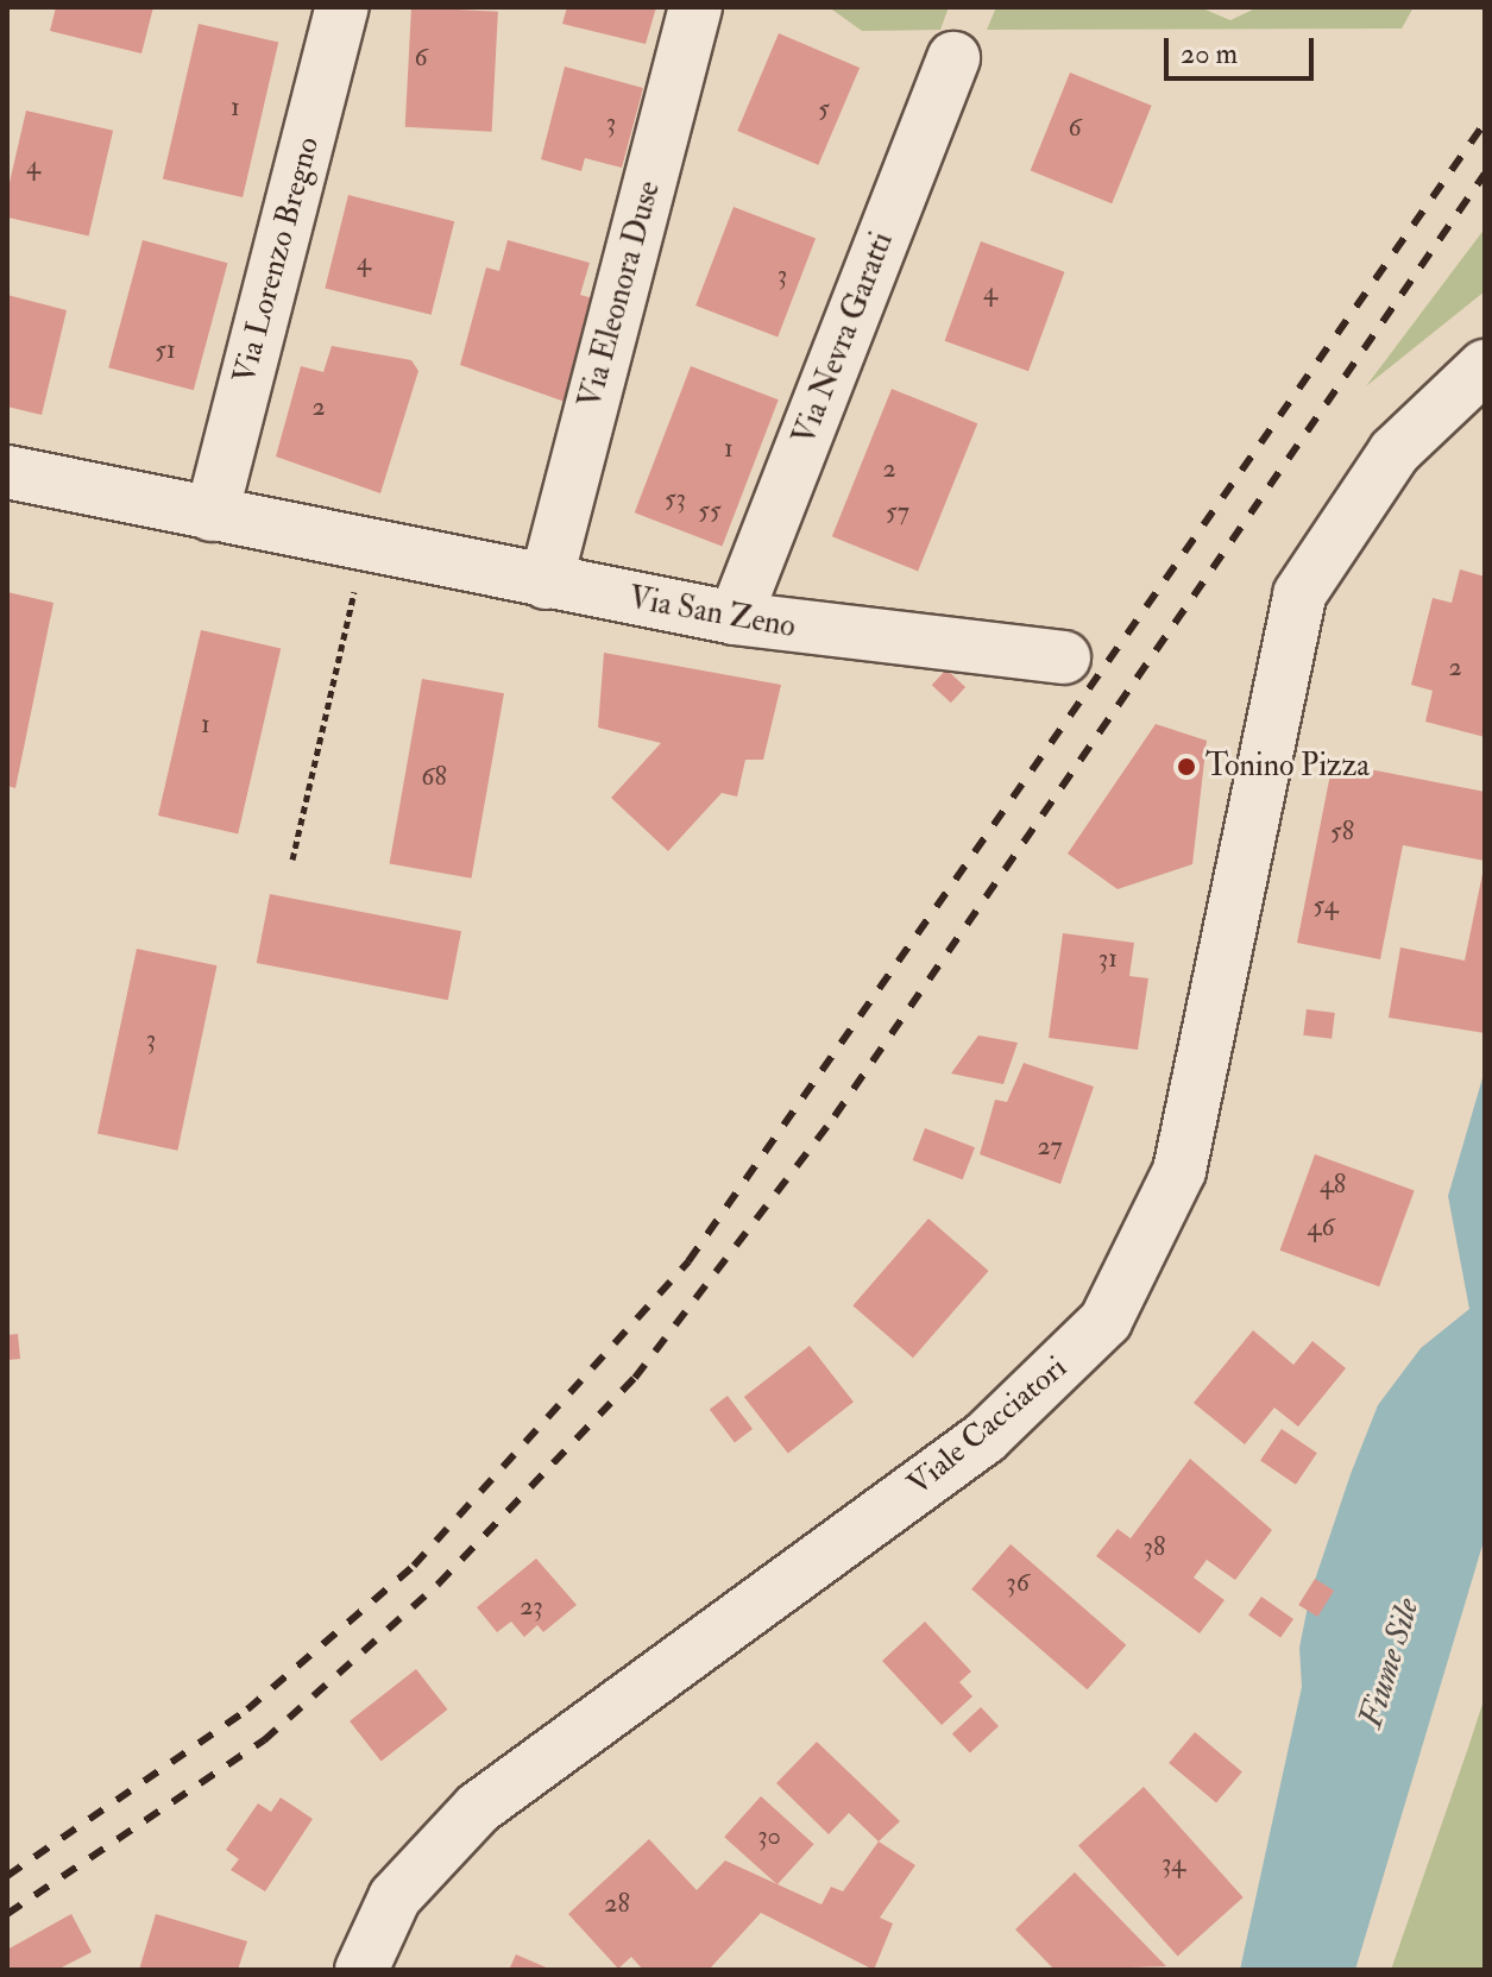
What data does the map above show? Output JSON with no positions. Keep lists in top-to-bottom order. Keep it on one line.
{"streets":{"street":["Via Lorenzo Bregno","Via Eleonora Duse","Via Nevra Garatti","Via San Zeno","Viale Cacciatori"]},"crossings":[["Via Lorenzo Bregno","Via San Zeno"],["Via Eleonora Duse","Via San Zeno"],["Via Nevra Garatti","Via San Zeno"]],"water":["Fiume Sile"],"places":["Tonino Pizza"],"house_numbers":["6","1","5","3","6","4","4","3","4","51","2","1","2","53","55","57","2","1","68","58","54","31","3","27","48","46","38","36","23","30","34","28"],"scale_bar":"20 m"}
